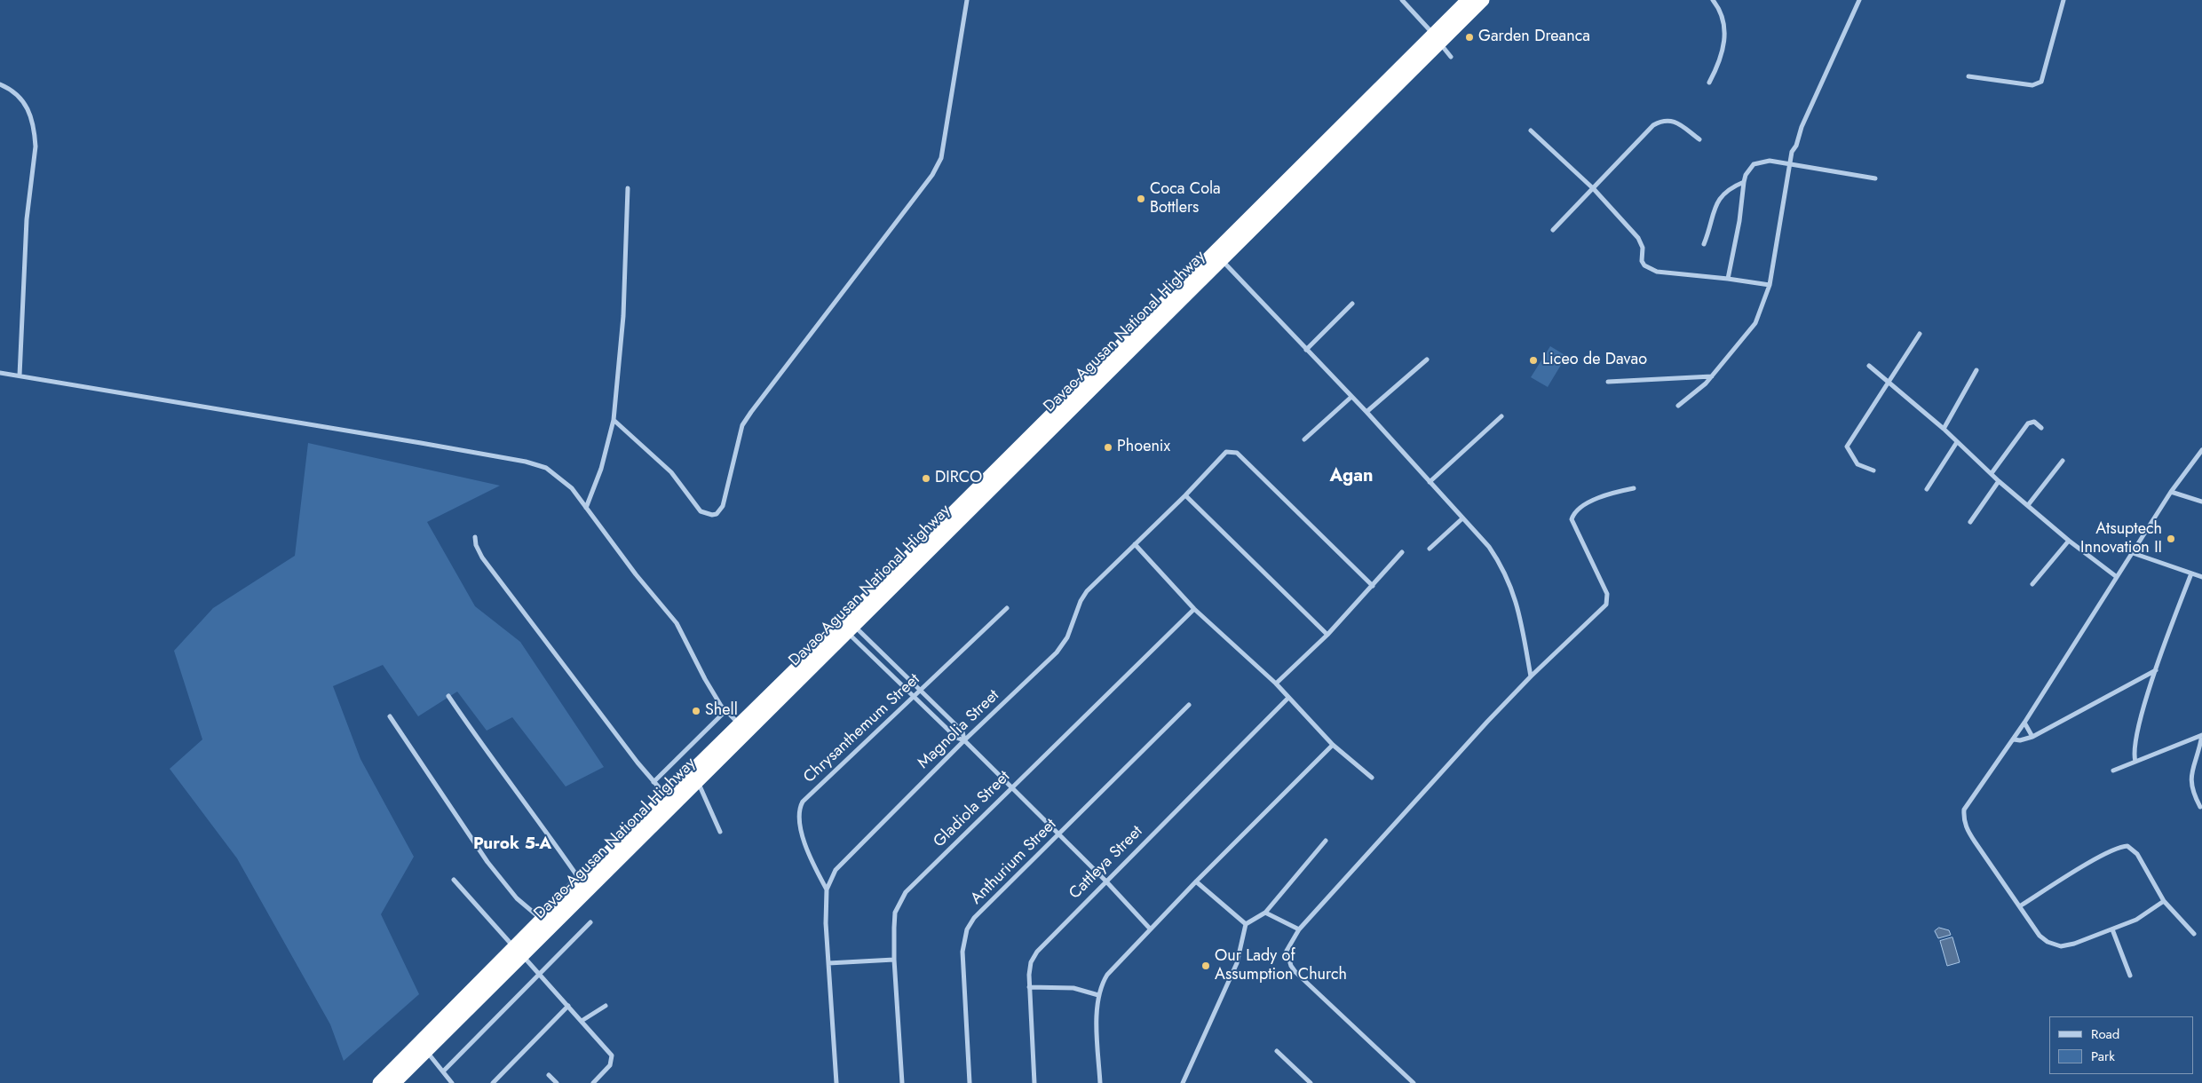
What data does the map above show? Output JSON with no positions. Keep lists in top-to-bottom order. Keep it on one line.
{"streets":{"highway":["Davao-Agusan National Highway"],"street":["Chrysanthemum Street","Magnolia Street","Gladiola Street","Anthurium Street","Cattleya Street"]},"crossings":[["Chrysanthemum Street","Magnolia Street"]],"districts":["Agan","Purok 5-A"],"places":["Garden Dreanca","Coca Cola Bottlers","Liceo de Davao","Phoenix","DIRCO","Atsuptech Innovation II","Shell","Our Lady of Assumption Church"],"legend":["Road","Park"]}
